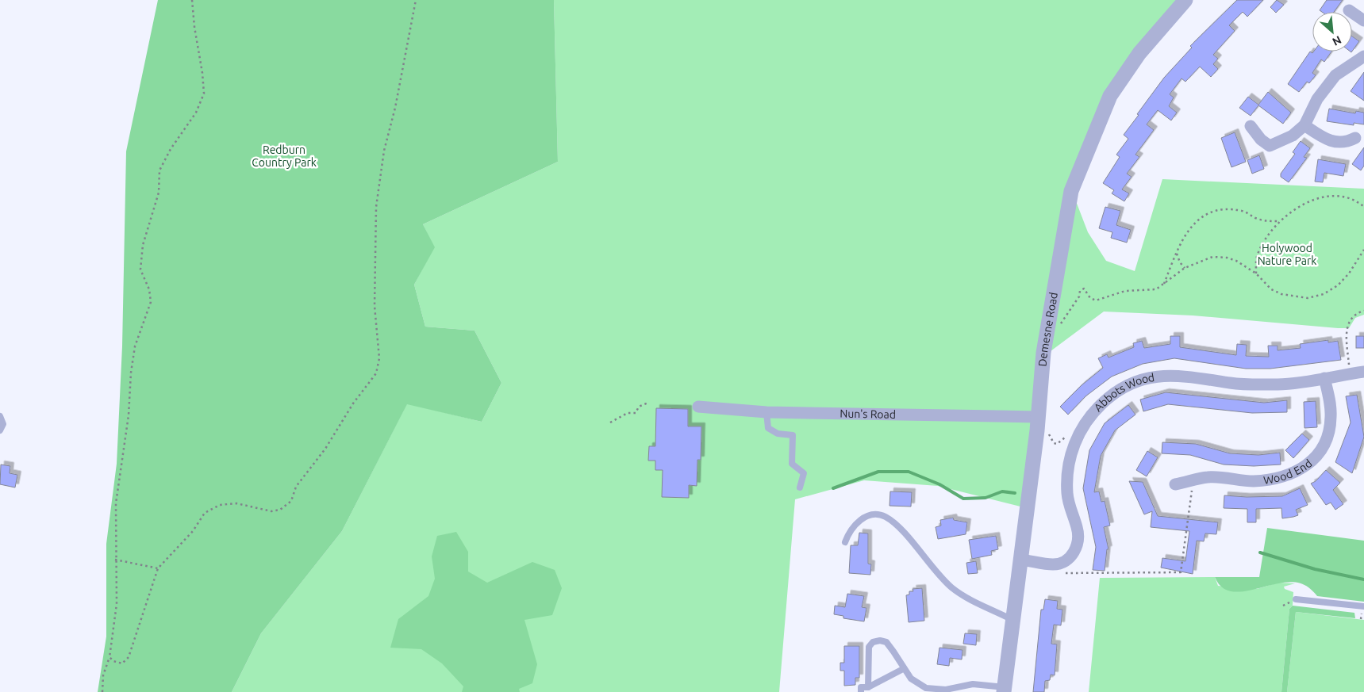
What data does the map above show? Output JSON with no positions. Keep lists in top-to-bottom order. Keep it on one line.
{"streets":{"street":["Demesne Road","Abbots Wood","Nun's Road","Wood End"]},"crossings":[["Demesne Road","Nun's Road"],["Abbots Wood","Wood End"]],"parks":["Redburn Country Park","Holywood Nature Park"],"north":"bottom right"}
